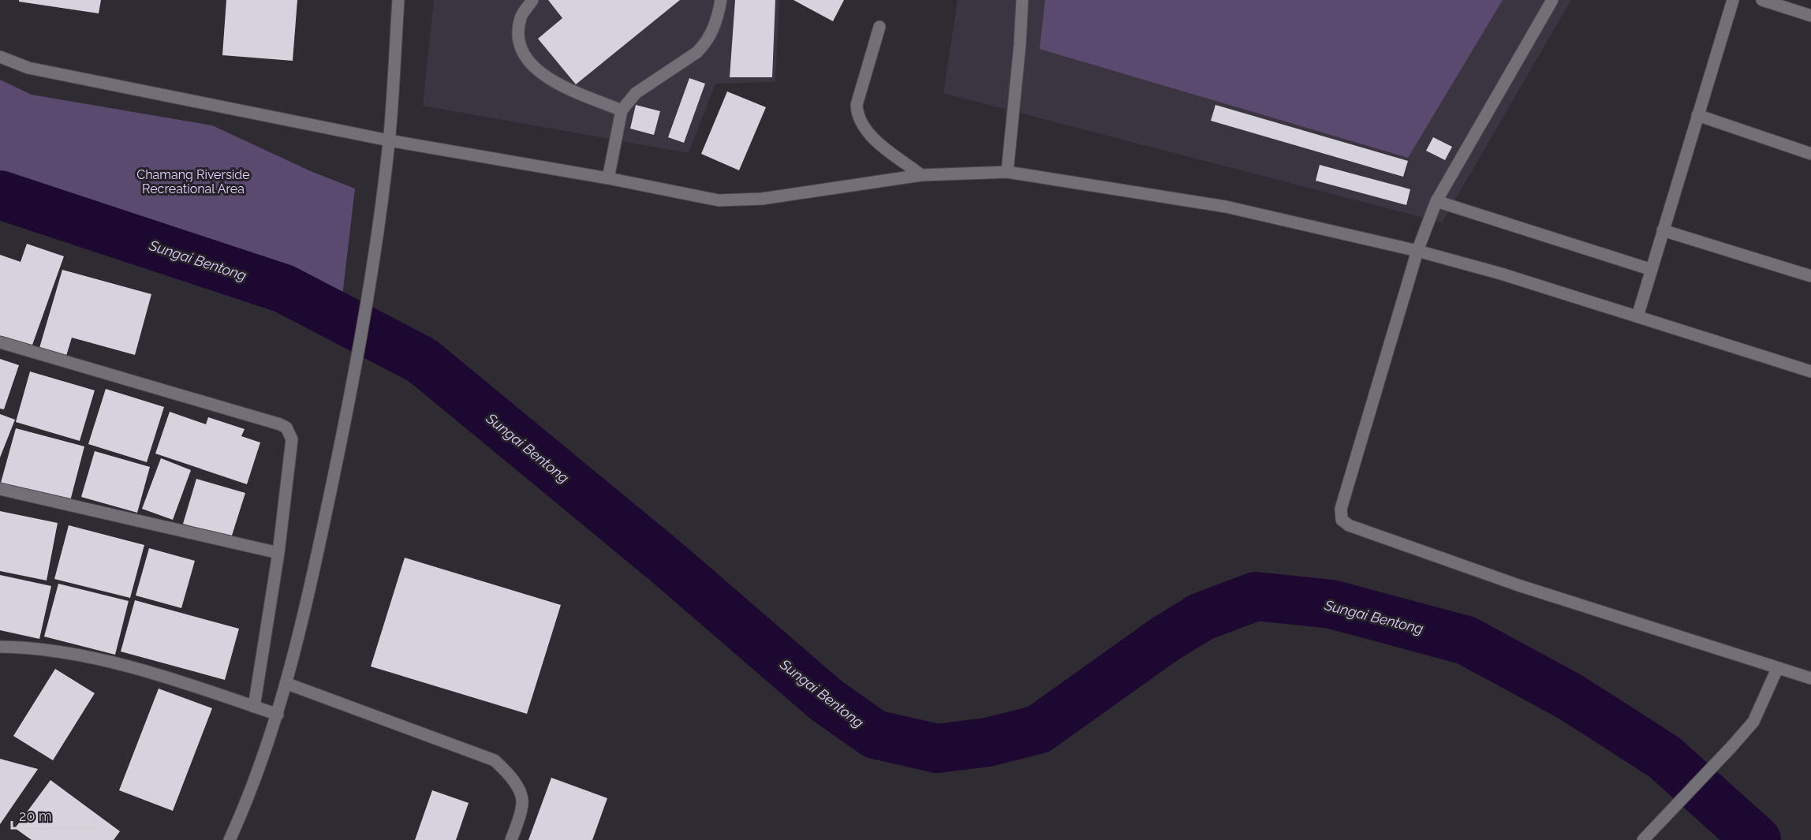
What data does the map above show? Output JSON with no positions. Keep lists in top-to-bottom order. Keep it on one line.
{"water":["Sungai Bentong"],"parks":["Chamang Riverside Recreational Area"],"scale_bar":"20 m"}
